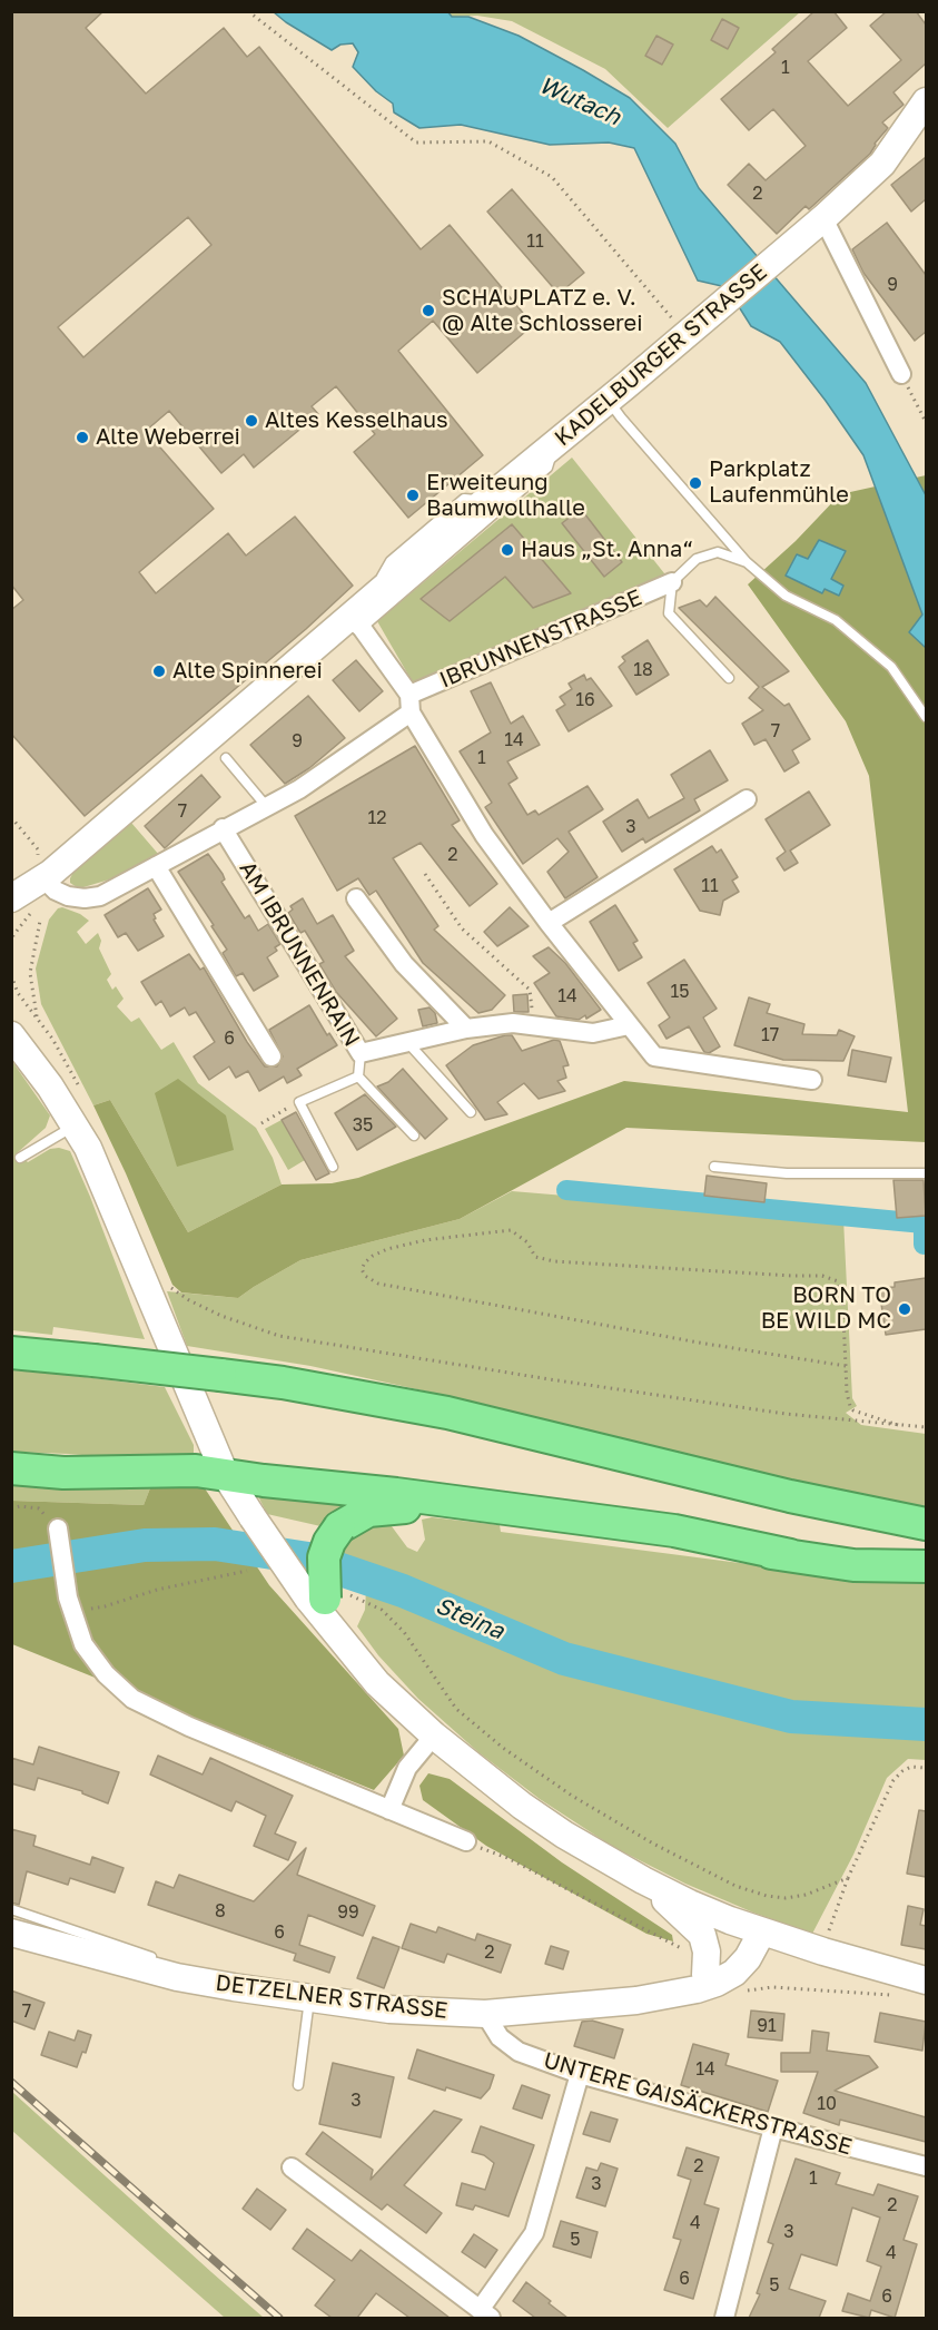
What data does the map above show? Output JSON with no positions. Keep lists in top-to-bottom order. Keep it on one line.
{"streets":{"main road":["KADELBURGER STRASSE","DETZELNER STRASSE"],"street":["IBRUNNENSTRASSE","AM IBRUNNENRAIN","UNTERE GAISÄCKERSTRASSE"]},"crossings":[["KADELBURGER STRASSE","IBRUNNENSTRASSE"],["IBRUNNENSTRASSE","AM IBRUNNENRAIN"],["DETZELNER STRASSE","UNTERE GAISÄCKERSTRASSE"]],"water":["Wutach","Steina"],"places":["SCHAUPLATZ e. V. @ Alte Schlosserei","Altes Kesselhaus","Alte Weberrei","Parkplatz Laufenmühle","Erweiteung Baumwollhalle","Haus „St. Anna“","Alte Spinnerei","BORN TO BE WILD MC"],"house_numbers":["1","2","11","9","18","16","7","14","9","1","7","12","3","2","11","15","14","17","6","35","8","99","6","2","7","91","14","3","10","2","1","3","2","4","3","5","4","6","5","6"]}
